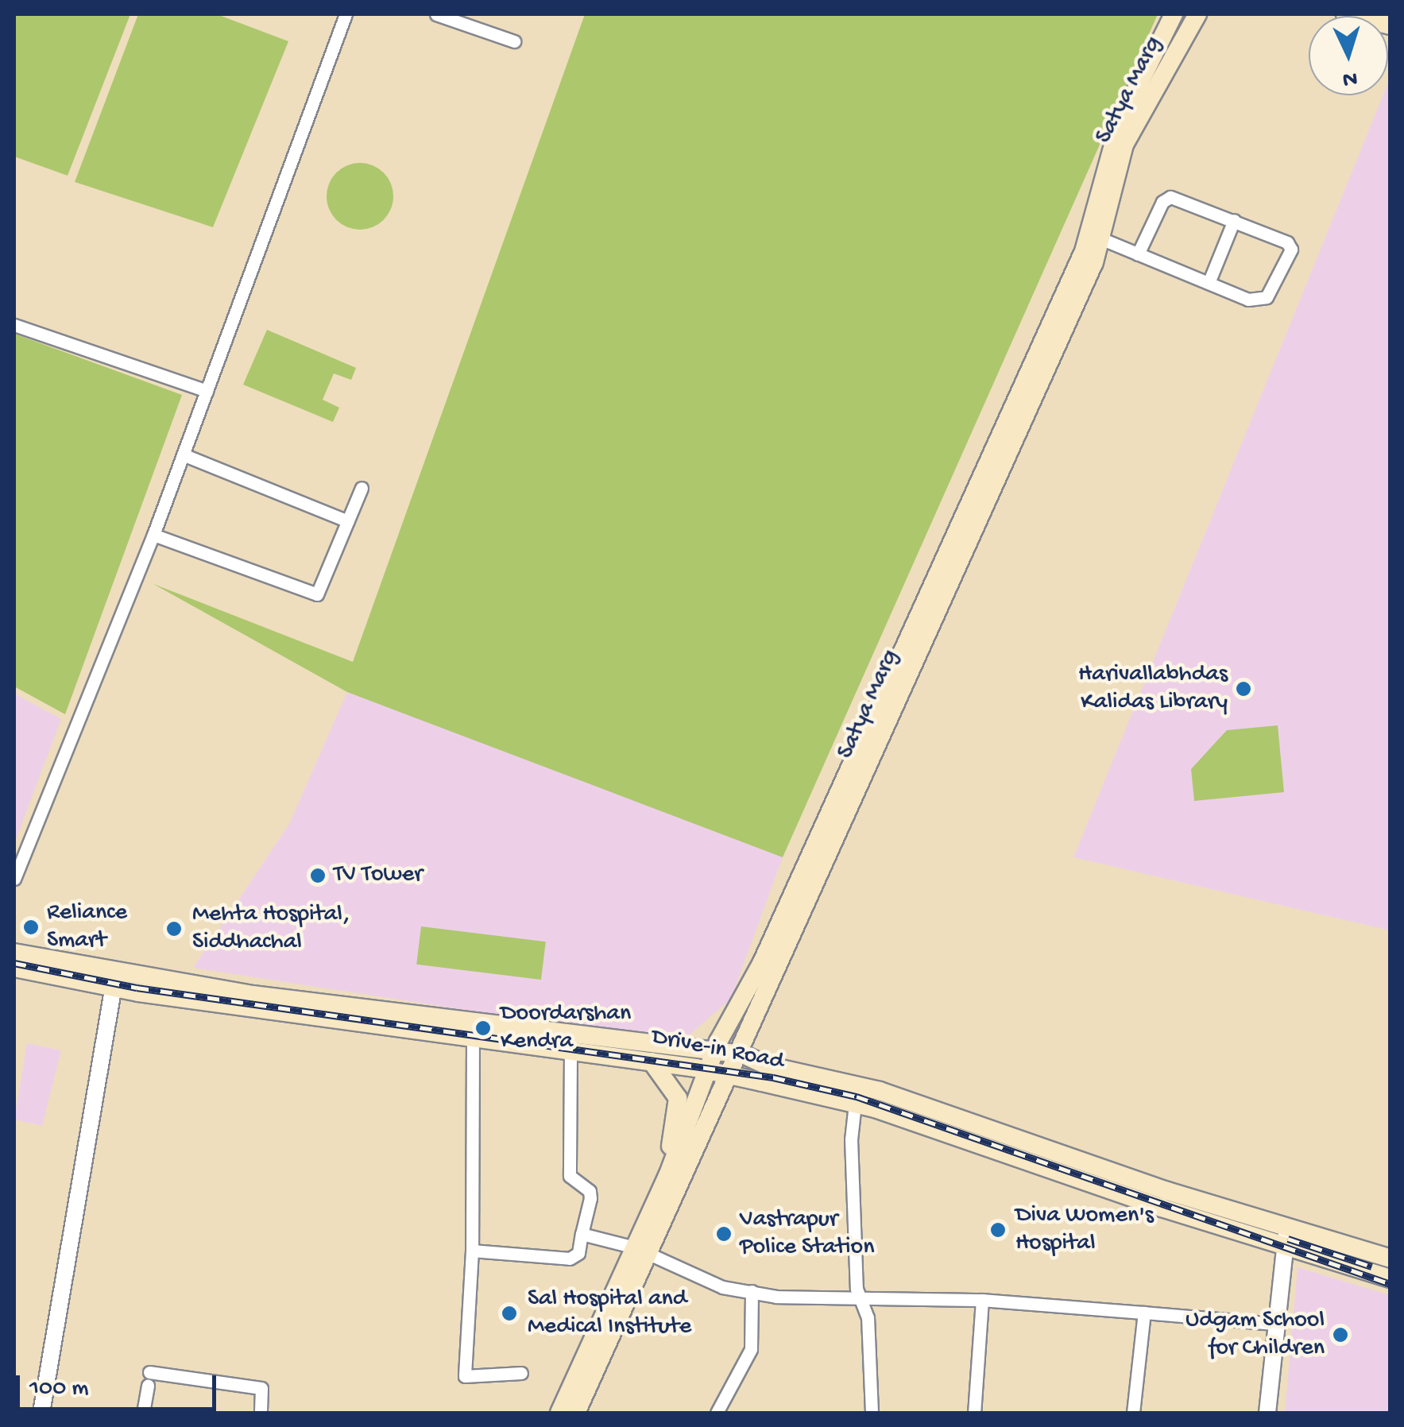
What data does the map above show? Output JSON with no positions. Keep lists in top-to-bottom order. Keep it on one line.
{"streets":{"main road":["Satya Marg","Drive-in Road"]},"crossings":[["Satya Marg","Drive-in Road"]],"places":["Harivallabhdas Kalidas Library","TV Tower","Reliance Smart","Mehta Hospital, Siddhachal","Doordarshan Kendra","Diva Women's Hospital","Vastrapur Police Station","Sal Hospital and Medical Institute","Udgam School for Children"],"scale_bar":"100 m","north":"bottom"}
